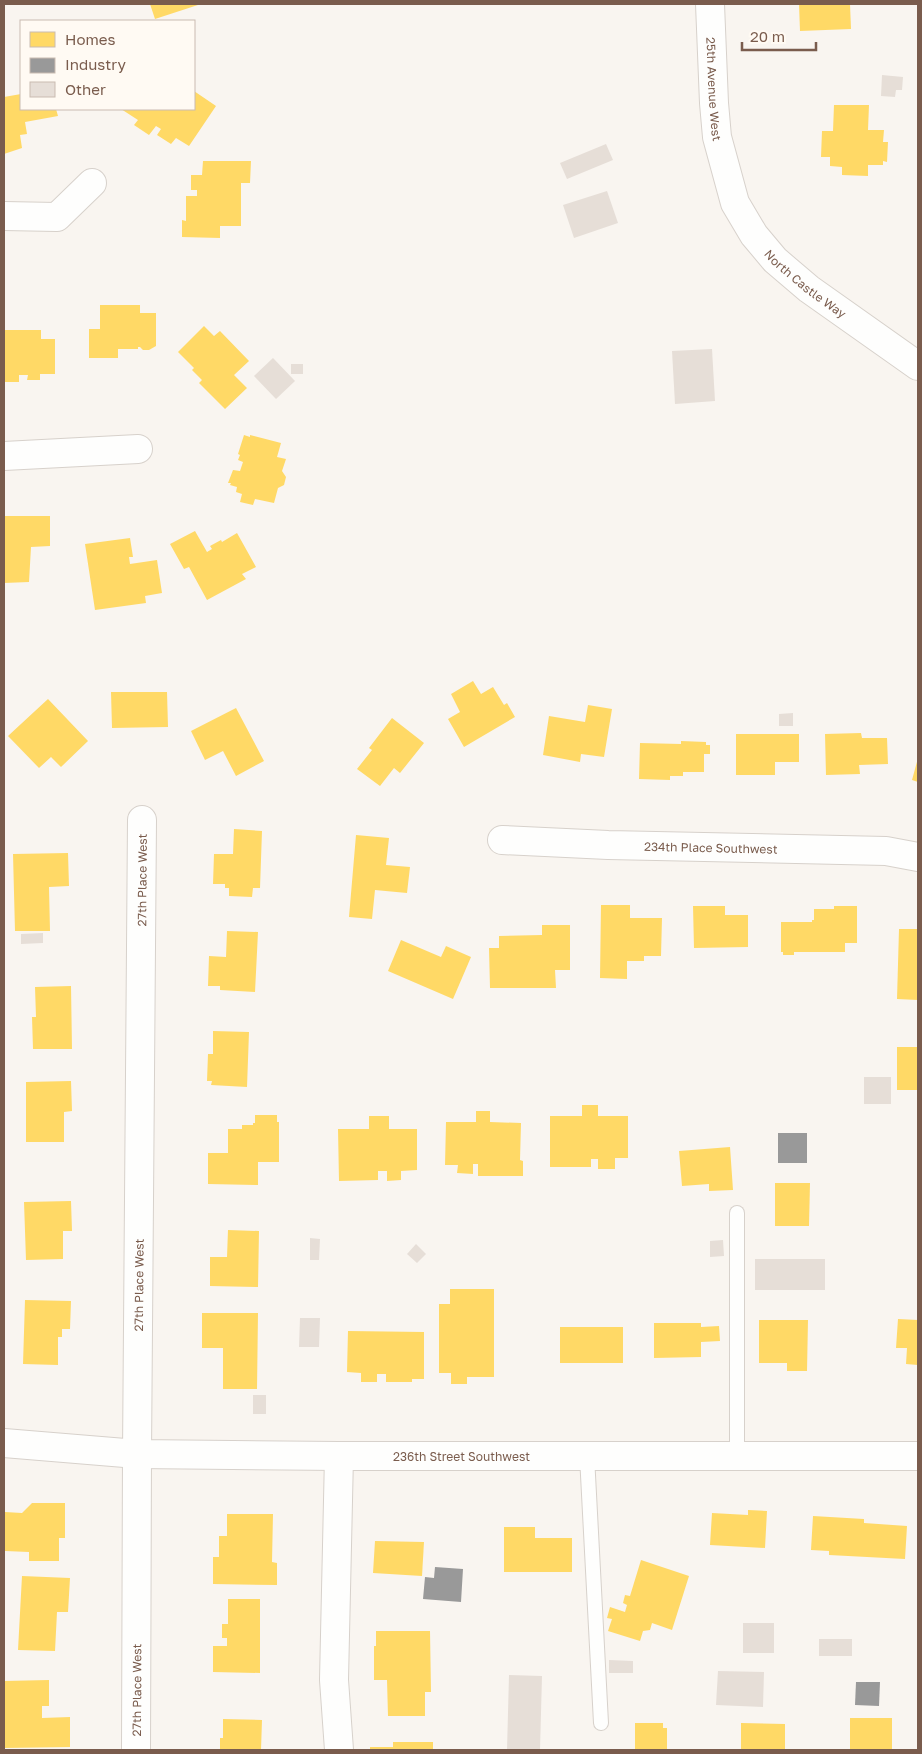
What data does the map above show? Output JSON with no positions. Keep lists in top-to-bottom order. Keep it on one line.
{"streets":{"street":["25th Avenue West","North Castle Way","234th Place Southwest","27th Place West","236th Street Southwest"]},"crossings":[["25th Avenue West","North Castle Way"],["27th Place West","236th Street Southwest"]],"legend":["Homes","Industry","Other"],"scale_bar":"20 m"}
